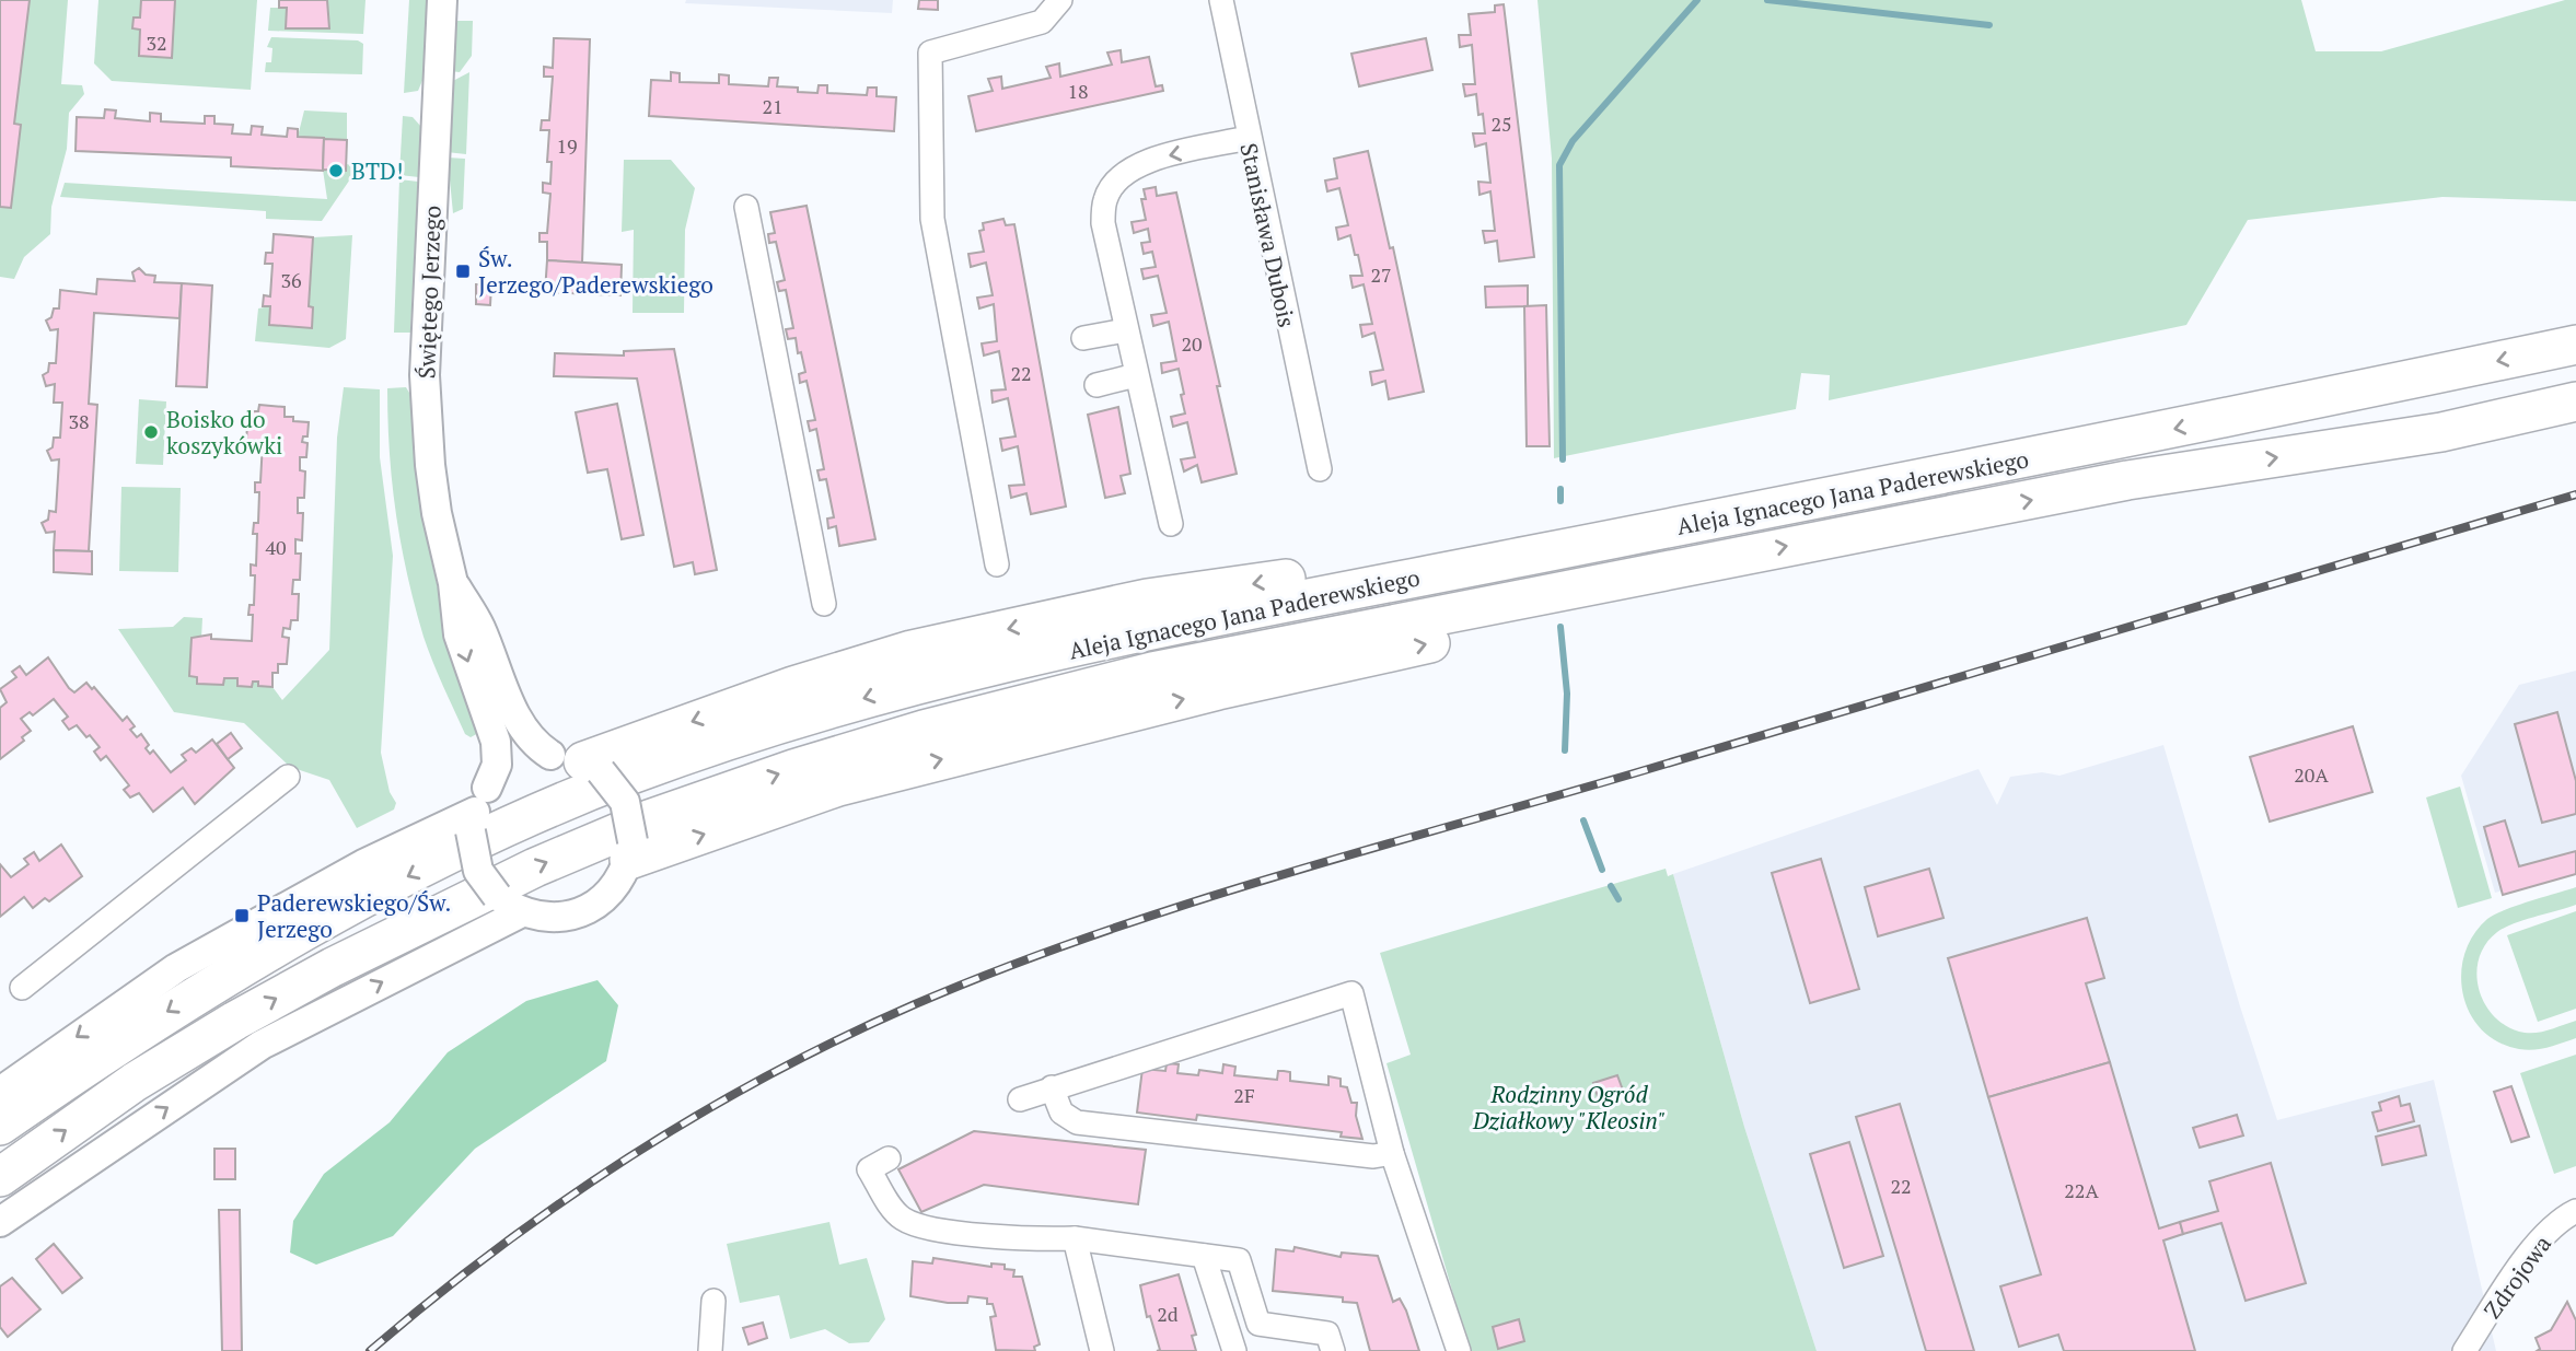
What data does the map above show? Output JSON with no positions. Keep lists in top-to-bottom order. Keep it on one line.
{"streets":{"main road":["Aleja Ignacego Jana Paderewskiego"],"street":["Stanisława Dubois","Świętego Jerzego","Zdrojowa"]},"parks":["Rodzinny Ogród Działkowy \"Kleosin\""],"places":{"other":["BTD!","Boisko do koszykówki"],"transit":["Św. Jerzego/Paderewskiego","Paderewskiego/Św. Jerzego"]},"house_numbers":["32","18","21","25","19","27","36","20","22","38","40","20A","2F","22","22A","2d"]}
